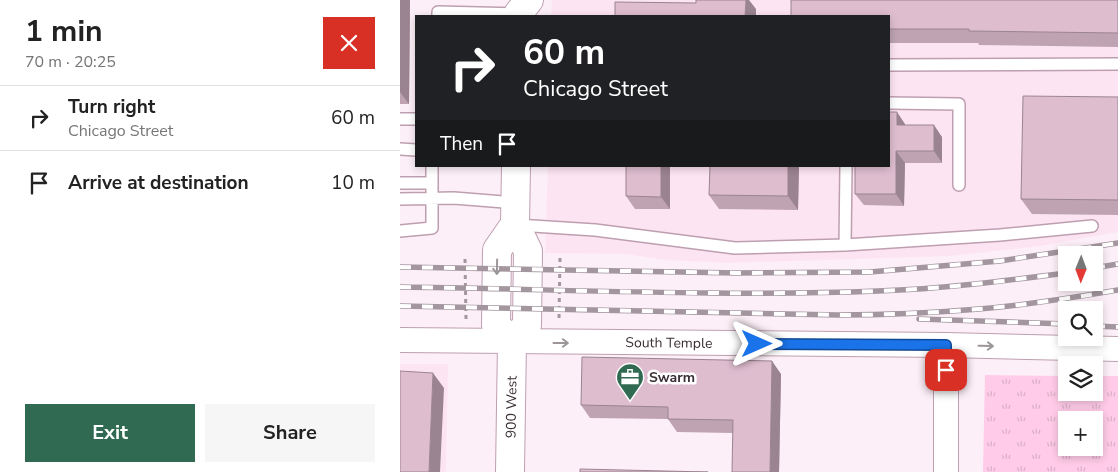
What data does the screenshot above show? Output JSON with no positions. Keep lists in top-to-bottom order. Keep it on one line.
{"streets":{"main road":["900 West"],"street":["South Temple"]},"crossings":[["South Temple","900 West"]],"one_way":["South Temple"],"places":{"office":["Swarm"]},"north":"bottom","page":{"heading":["1 min","70 m · 20:25"],"turn":["60 m","Chicago Street"],"list":[{"name":"Turn right","note":"Chicago Street","value":"60 m"},{"name":"Arrive at destination","value":"10 m"}],"then":"Then","map_buttons":"+","buttons":["Exit","Share"]}}
